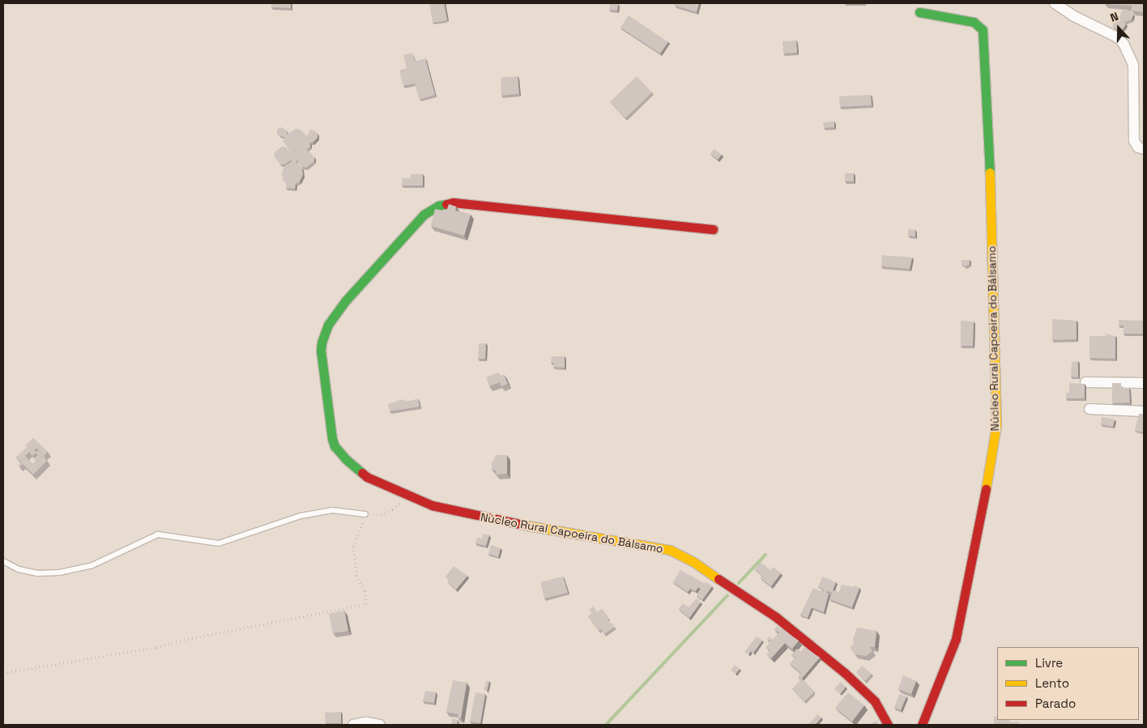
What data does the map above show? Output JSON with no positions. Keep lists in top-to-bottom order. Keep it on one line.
{"streets":{"street":["Núcleo Rural Capoeira do Bálsamo"]},"legend":["Livre","Lento","Parado"],"north":"top"}
